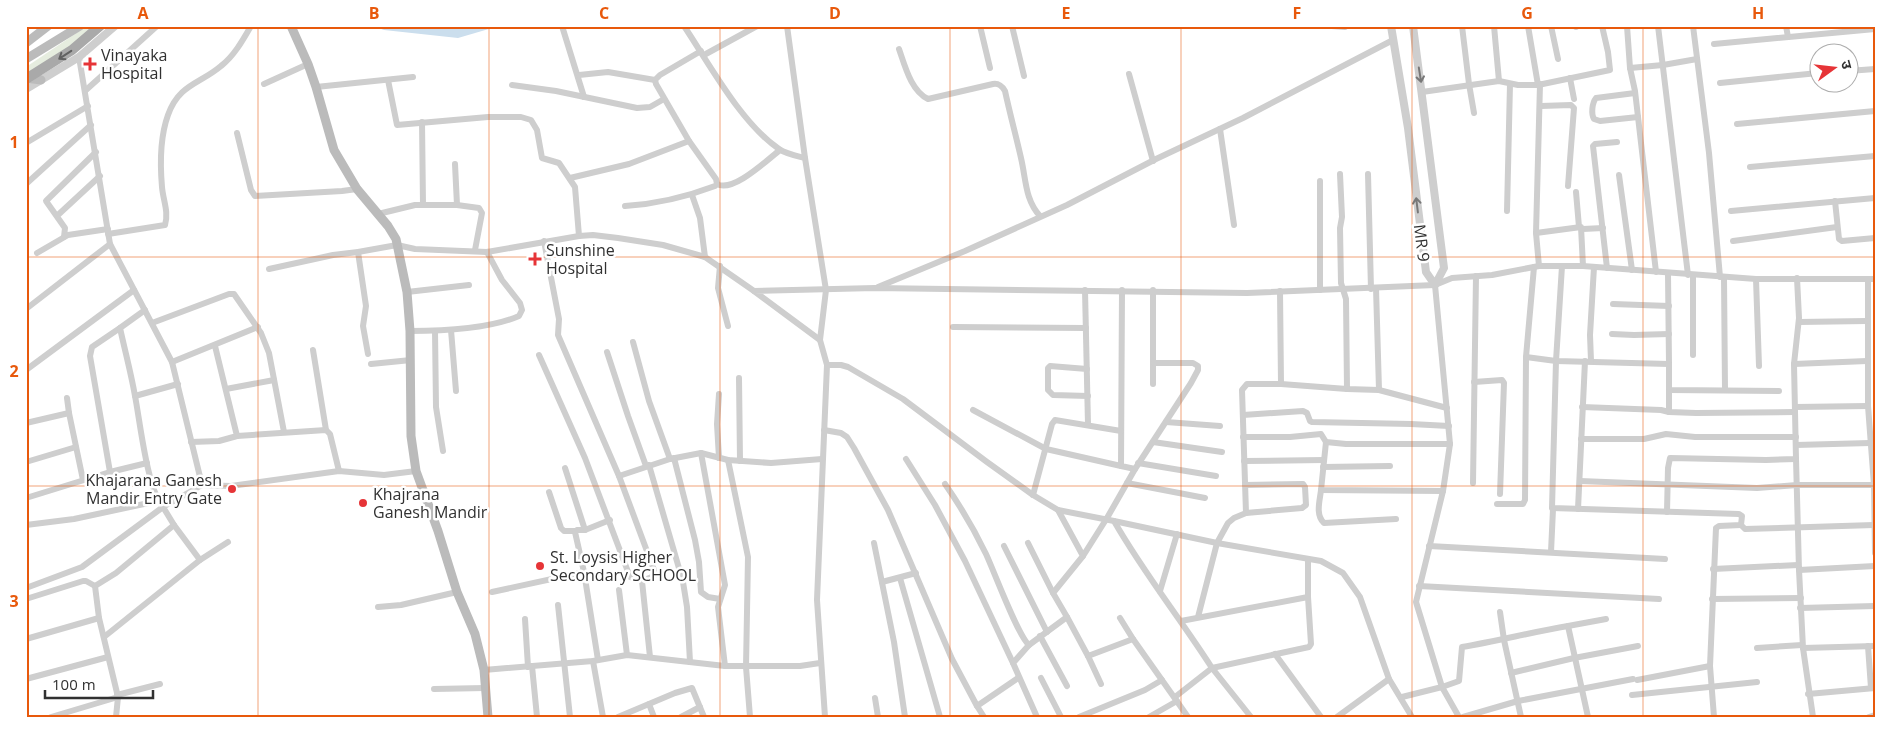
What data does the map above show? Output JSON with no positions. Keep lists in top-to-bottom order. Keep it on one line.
{"streets":{"street":["MR 9"]},"places":{"health":["Vinayaka Hospital","Sunshine Hospital"],"other":["Khajarana Ganesh Mandir Entry Gate","Khajrana Ganesh Mandir","St. Loysis Higher Secondary SCHOOL"]},"scale_bar":"100 m","north":"right","grid":{"columns":["A","B","C","D","E","F","G","H"],"rows":["1","2","3"]}}
